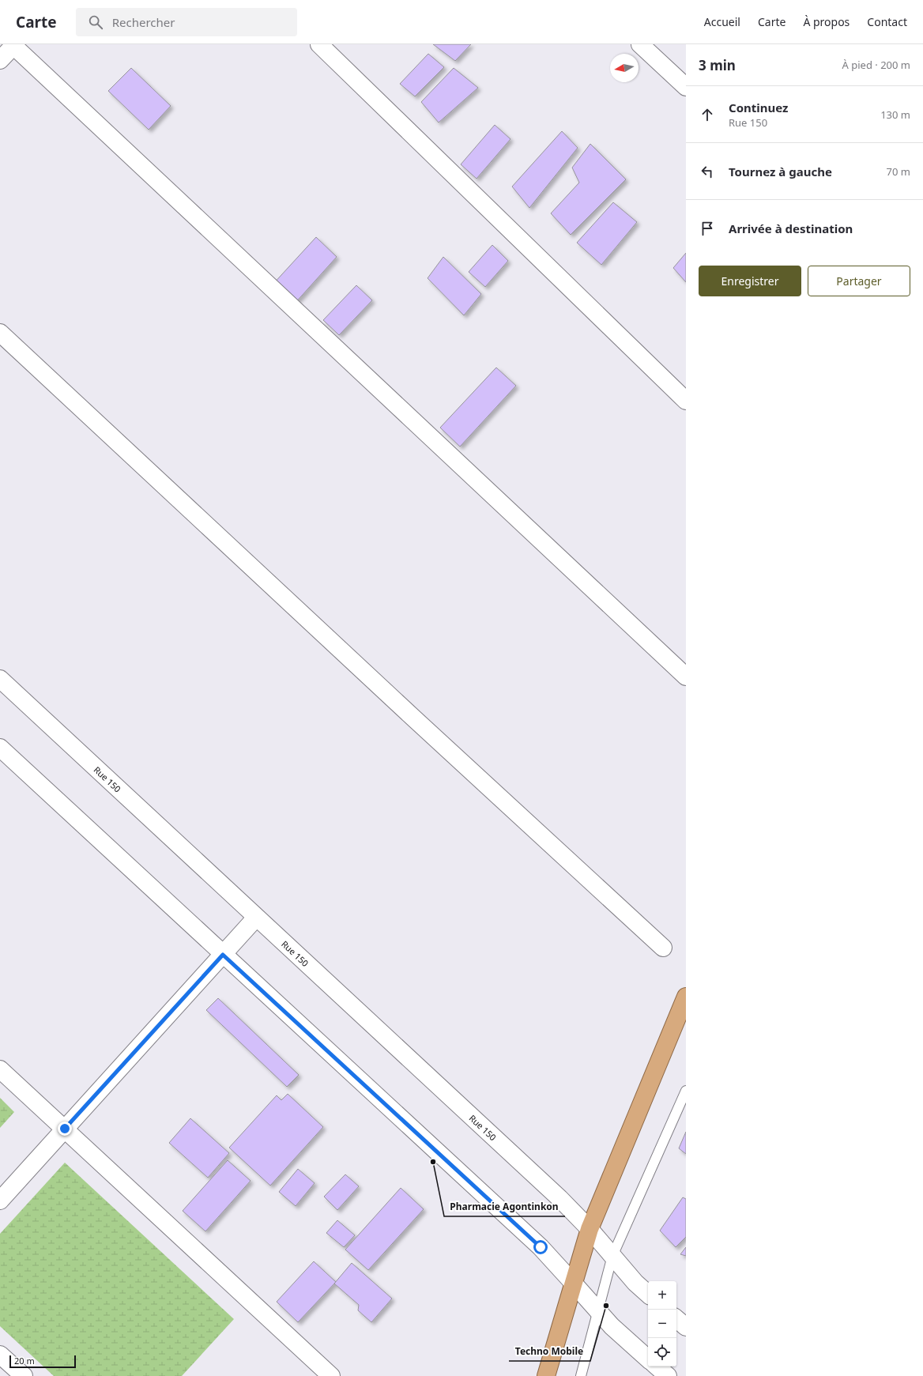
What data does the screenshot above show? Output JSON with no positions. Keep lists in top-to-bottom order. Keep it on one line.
{"streets":{"street":["Rue 150"]},"places":["Pharmacie Agontinkon","Techno Mobile"],"scale_bar":"20 m","north":"left","page":{"header":"Carte","search":"Rechercher","nav":["Accueil","Carte","À propos","Contact"],"heading":["3 min","À pied · 200 m"],"list":[["Continuez","Rue 150","130 m"],["Tournez à gauche","70 m"],"Arrivée à destination"],"buttons":["Enregistrer","Partager"],"map_buttons":["+","−"],"scale":"20 m"}}
